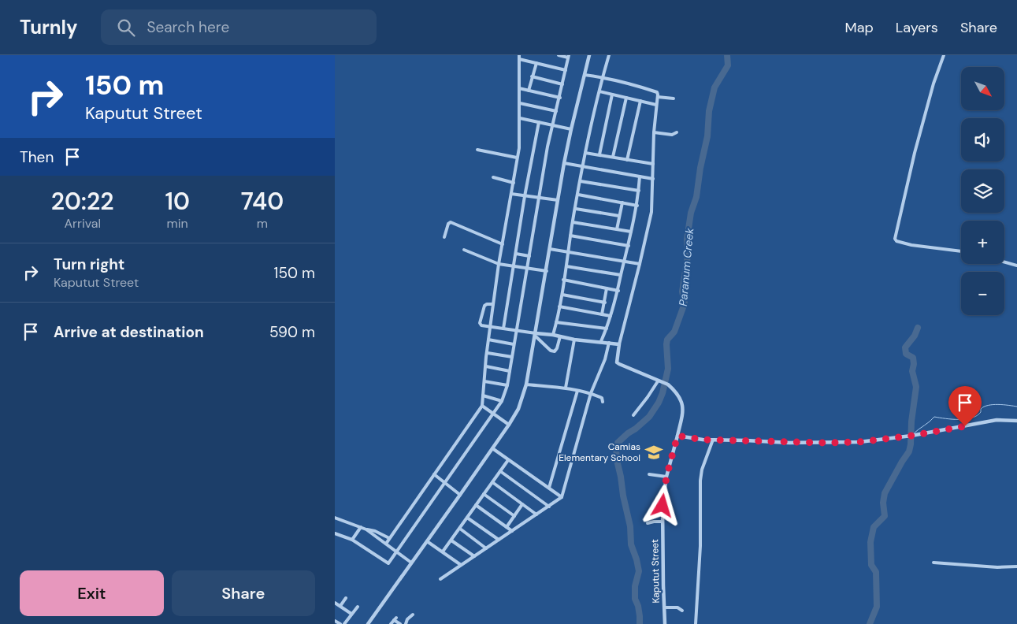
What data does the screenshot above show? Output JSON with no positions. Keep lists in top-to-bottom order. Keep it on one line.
{"streets":{"street":["Kaputut Street"]},"water":["Paranum Creek"],"places":{"school or university":["Camias Elementary School"]},"north":"bottom right","page":{"header":"Turnly","search":"Search here","nav":["Map","Layers","Share"],"turn":["150 m","Kaputut Street"],"map_buttons":["+","−"],"then":"Then","eta":["20:22","Arrival","10","min","740","m"],"list":[{"name":"Turn right","note":"Kaputut Street","value":"150 m"},{"name":"Arrive at destination","value":"590 m"}],"buttons":["Exit","Share"]}}
